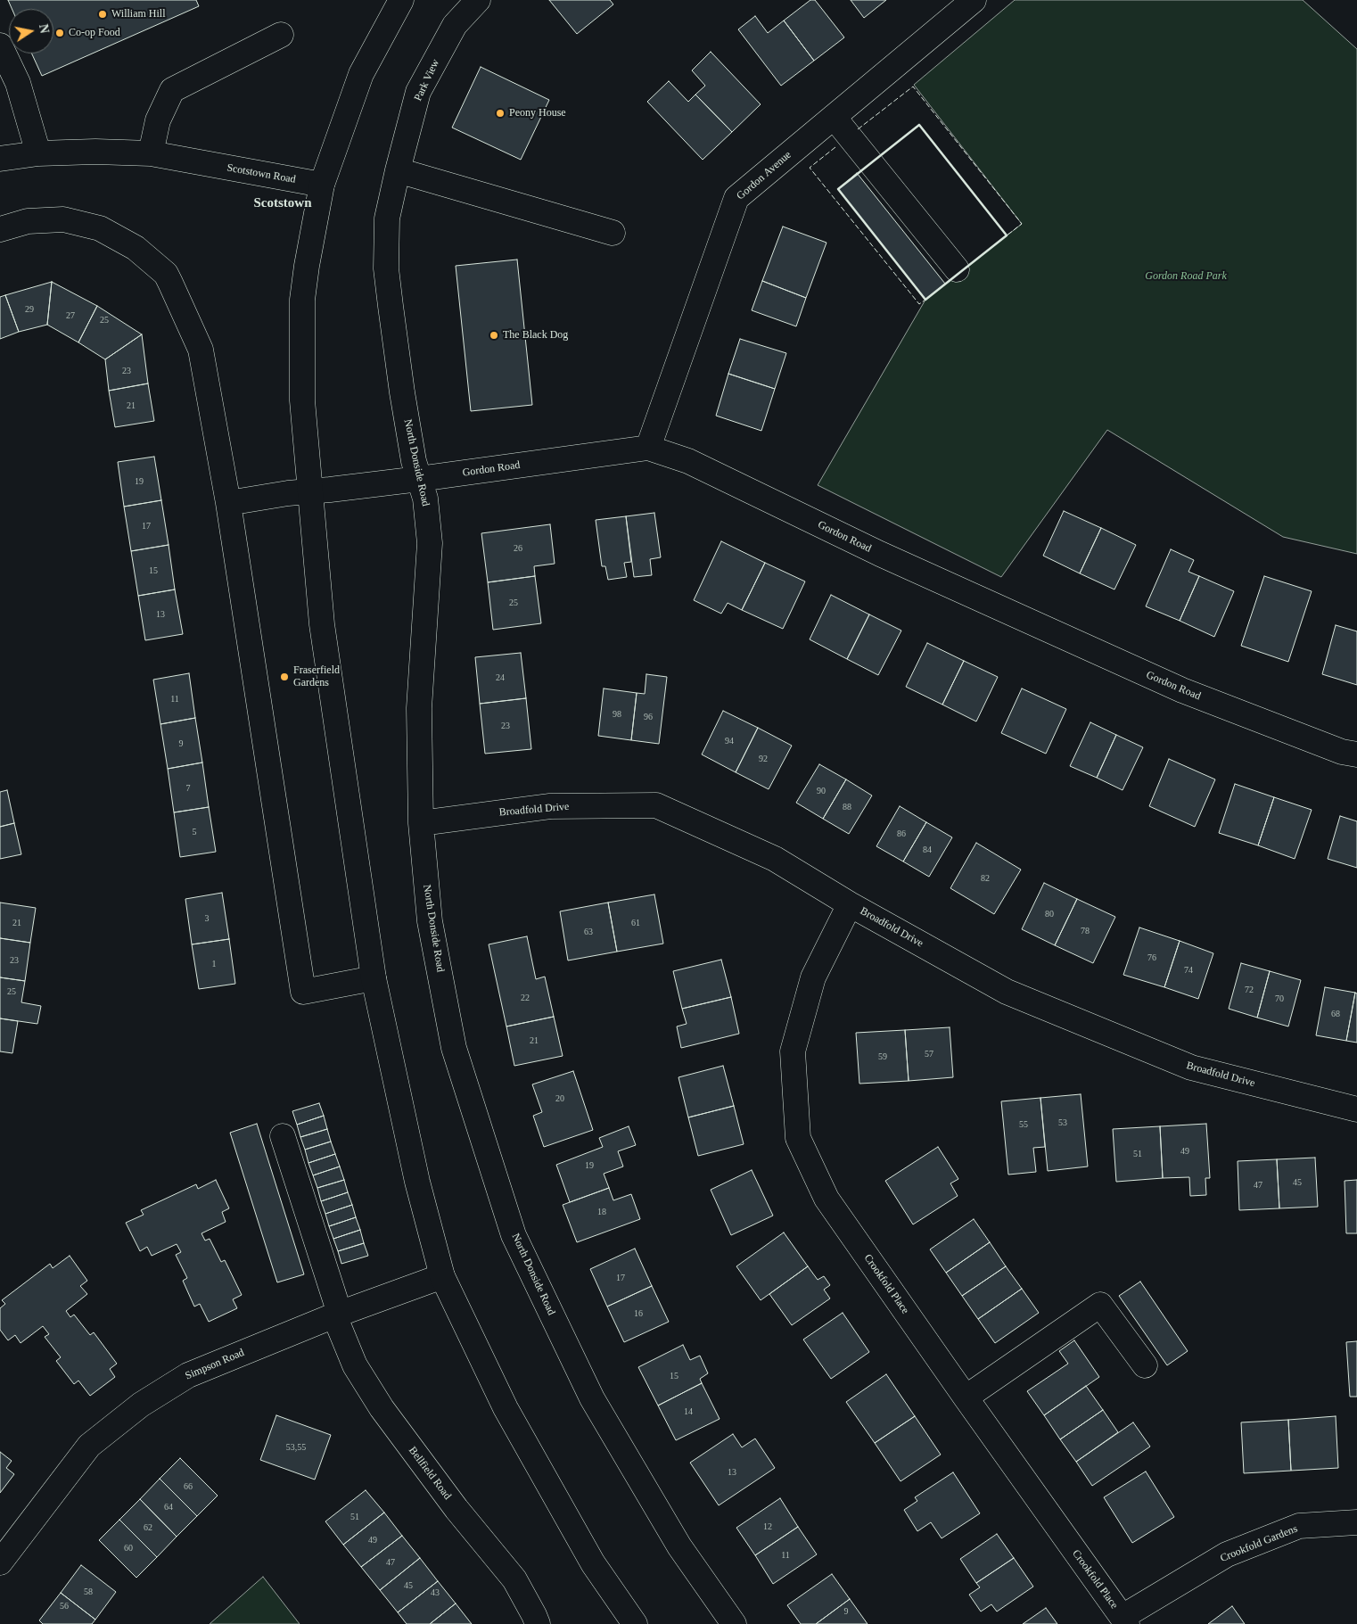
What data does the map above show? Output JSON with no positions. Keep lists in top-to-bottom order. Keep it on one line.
{"streets":{"street":["Park View","Scotstown Road","Gordon Avenue","North Donside Road","Gordon Road","Broadfold Drive","Crookfold Place","Simpson Road","Bellfield Road","Crookfold Gardens"]},"crossings":[["Park View","North Donside Road"],["Gordon Avenue","Gordon Road"],["North Donside Road","Gordon Road"],["North Donside Road","Broadfold Drive"],["Broadfold Drive","Crookfold Place"],["Crookfold Place","Crookfold Gardens"],["Simpson Road","Bellfield Road"]],"districts":["Scotstown"],"parks":["Gordon Road Park"],"places":["William Hill","Co-op Food","Peony House","The Black Dog","Fraserfield Gardens"],"house_numbers":["29","27","25","23","21","19","17","26","15","25","13","24","11","98","96","23","94","9","92","7","90","88","5","86","84","82","80","3","21","61","78","63","76","23","1","74","72","25","22","70","68","21","57","59","20","53","55","49","51","19","45","47","18","17","16","15","14","53,55","13","66","64","51","12","62","49","60","11","47","45","58","43","56","9"],"north":"right"}
